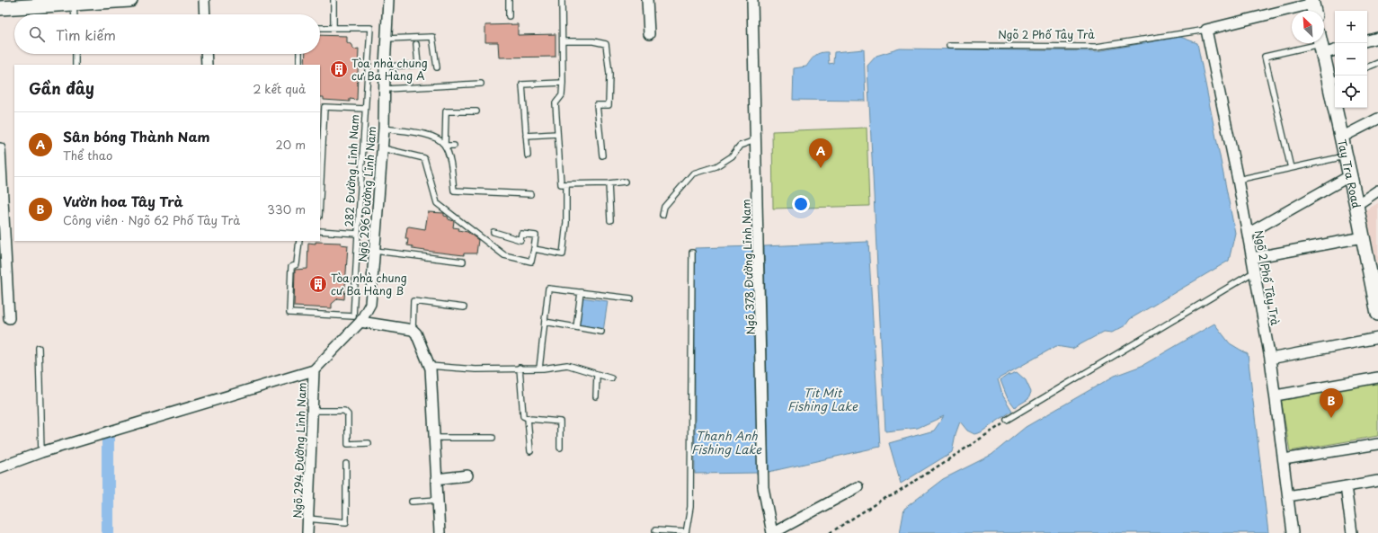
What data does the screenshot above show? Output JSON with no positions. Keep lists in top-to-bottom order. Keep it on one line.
{"streets":{"street":["Ngõ 2 Phố Tây Trà","Tay Tra Road","Ngõ 296 Đường Lĩnh Nam","Ngõ 378 Đường Lĩnh Nam","Ngõ 294 Đường Lĩnh Nam"],"lane":["282 Đường Lĩnh Nam"]},"crossings":[["Ngõ 296 Đường Lĩnh Nam","Ngõ 294 Đường Lĩnh Nam"]],"water":["Tit Mit Fishing Lake","Thanh Anh Fishing Lake"],"places":{"building":["Tòa nhà chung cư Ba Hàng A","Tòa nhà chung cư Ba Hàng B"]},"north":"top left","page":{"map_buttons":["+","−"],"search":"Tìm kiếm","heading":["Gần đây","2 kết quả"],"list":[{"mark":"A","name":"Sân bóng Thành Nam","note":"Thể thao","value":"20 m"},{"mark":"B","name":"Vườn hoa Tây Trà","note":"Công viên · Ngõ 62 Phố Tây Trà","value":"330 m"}],"pins":["A","B"]}}
